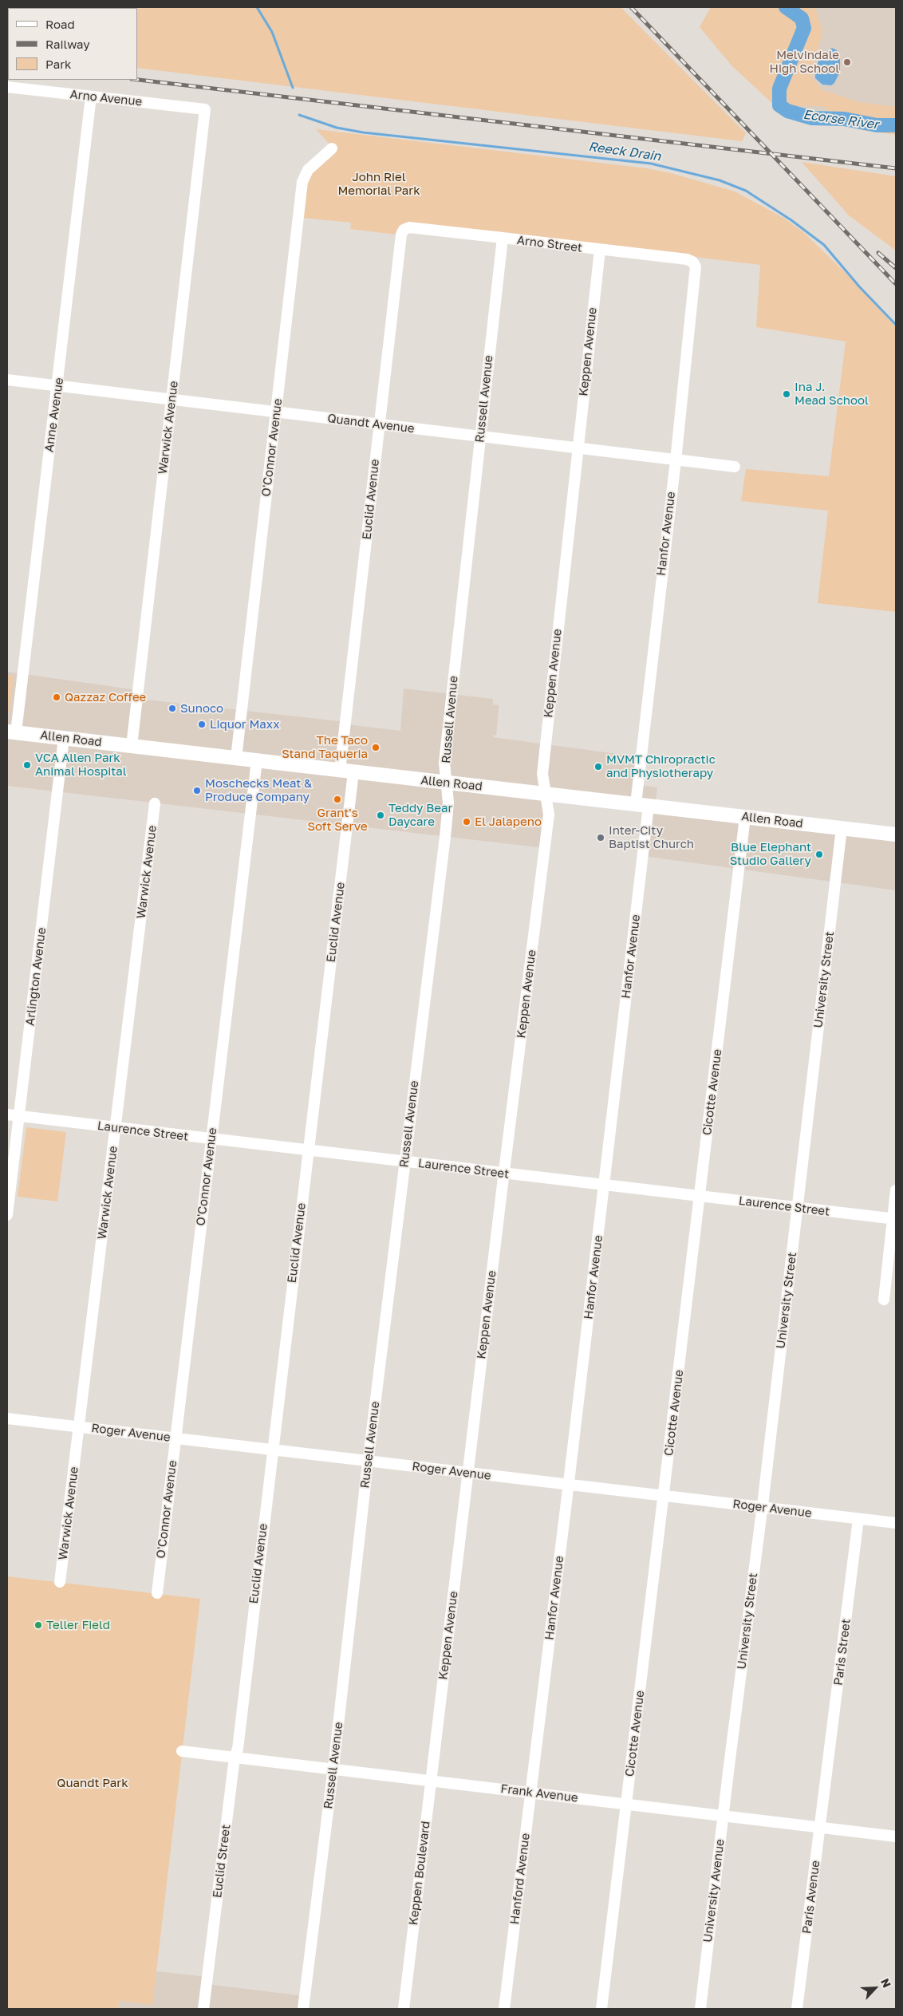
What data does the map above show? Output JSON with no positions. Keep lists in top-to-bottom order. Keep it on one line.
{"streets":{"main road":["Allen Road"],"street":["Arno Avenue","Arno Street","Keppen Avenue","Russell Avenue","Anne Avenue","Quandt Avenue","Warwick Avenue","O'Connor Avenue","Euclid Avenue","Hanfor Avenue","Arlington Avenue","University Street","Cicotte Avenue","Laurence Street","Roger Avenue","Paris Street","Frank Avenue","Euclid Street","Keppen Boulevard","Hanford Avenue","University Avenue","Paris Avenue"]},"crossings":[["Arno Avenue","Anne Avenue"],["Arno Avenue","Warwick Avenue"],["Arno Street","Keppen Avenue"],["Arno Street","Russell Avenue"],["Arno Street","Euclid Avenue"],["Arno Street","Hanfor Avenue"],["Keppen Avenue","Quandt Avenue"],["Keppen Avenue","Allen Road"],["Keppen Avenue","Laurence Street"],["Keppen Avenue","Roger Avenue"],["Keppen Avenue","Keppen Boulevard"],["Russell Avenue","Quandt Avenue"],["Russell Avenue","Allen Road"],["Russell Avenue","Laurence Street"],["Russell Avenue","Roger Avenue"],["Russell Avenue","Frank Avenue"],["Anne Avenue","Quandt Avenue"],["Anne Avenue","Allen Road"],["Quandt Avenue","Warwick Avenue"],["Quandt Avenue","O'Connor Avenue"],["Quandt Avenue","Euclid Avenue"],["Quandt Avenue","Hanfor Avenue"],["Warwick Avenue","Allen Road"],["Warwick Avenue","Laurence Street"],["Warwick Avenue","Roger Avenue"],["O'Connor Avenue","Allen Road"],["O'Connor Avenue","Laurence Street"],["O'Connor Avenue","Roger Avenue"],["Euclid Avenue","Allen Road"],["Euclid Avenue","Laurence Street"],["Euclid Avenue","Roger Avenue"],["Euclid Avenue","Euclid Street"],["Hanfor Avenue","Allen Road"],["Hanfor Avenue","Laurence Street"],["Hanfor Avenue","Roger Avenue"],["Hanfor Avenue","Hanford Avenue"],["Allen Road","Arlington Avenue"],["Allen Road","University Street"],["Allen Road","Cicotte Avenue"],["Arlington Avenue","Laurence Street"],["University Street","Laurence Street"],["University Street","Roger Avenue"],["University Street","University Avenue"],["Cicotte Avenue","Laurence Street"],["Cicotte Avenue","Roger Avenue"],["Cicotte Avenue","Frank Avenue"],["Roger Avenue","Paris Street"],["Paris Street","Paris Avenue"],["Frank Avenue","Euclid Street"],["Frank Avenue","Keppen Boulevard"],["Frank Avenue","Hanford Avenue"],["Frank Avenue","University Avenue"],["Frank Avenue","Paris Avenue"]],"water":["Ecorse River","Reeck Drain"],"parks":["John Riel Memorial Park","Quandt Park"],"places":["Melvindale High School","Ina J. Mead School","Qazzaz Coffee","Sunoco","Liquor Maxx","The Taco Stand Taqueria","VCA Allen Park Animal Hospital","MVMT Chiropractic and Physiotherapy","Moschecks Meat & Produce Company","Grant's Soft Serve","Teddy Bear Daycare","El Jalapeno","Inter-City Baptist Church","Blue Elephant Studio Gallery","Teller Field"],"legend":["Road","Railway","Park"],"north":"top right"}
